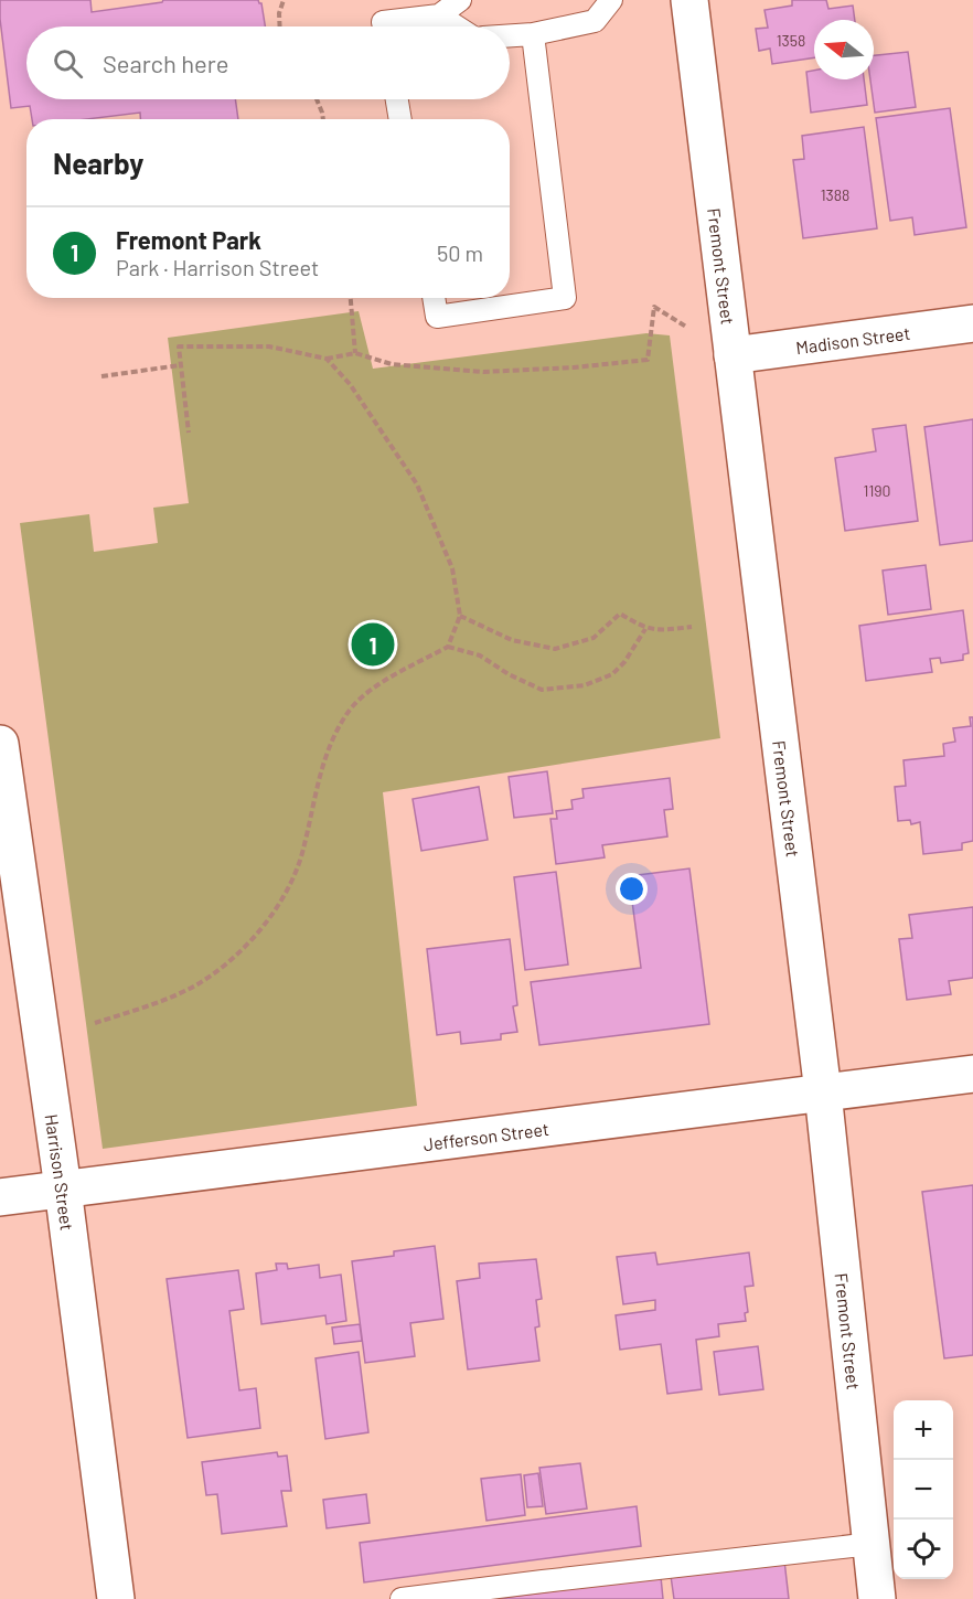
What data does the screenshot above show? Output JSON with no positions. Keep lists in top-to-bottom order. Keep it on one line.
{"streets":{"street":["Fremont Street","Madison Street","Jefferson Street","Harrison Street"]},"crossings":[["Fremont Street","Madison Street"],["Fremont Street","Jefferson Street"],["Jefferson Street","Harrison Street"]],"house_numbers":["1358","1388","1190"],"north":"left","page":{"search":"Search here","heading":"Nearby","list":[{"mark":"1","name":"Fremont Park","note":"Park · Harrison Street","value":"50 m"}],"pins":"1","map_buttons":["+","−"]}}
